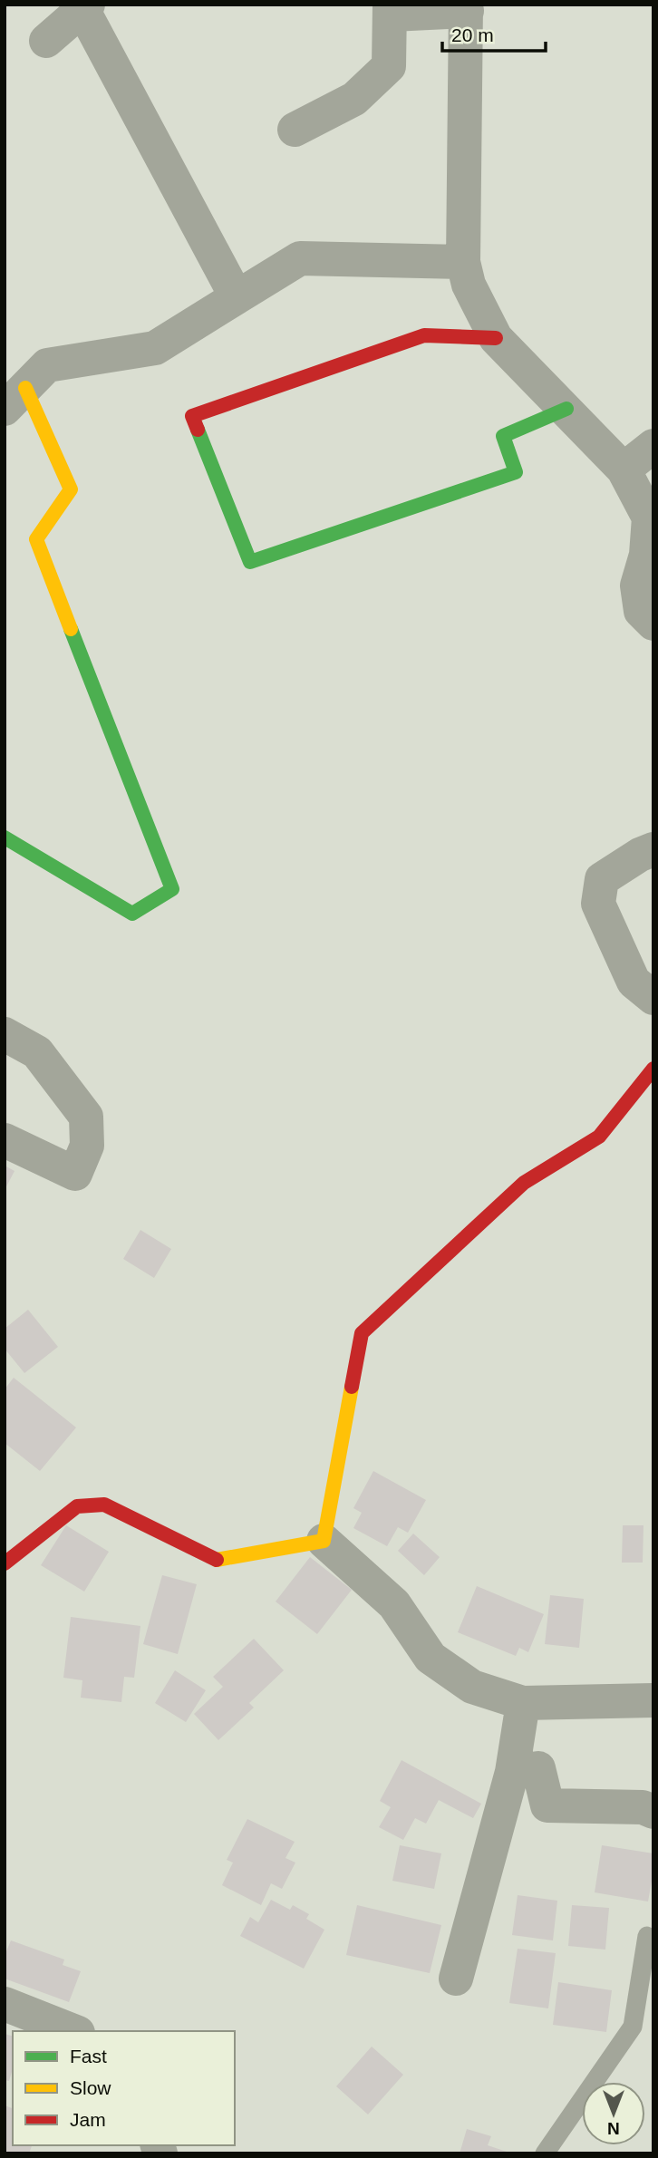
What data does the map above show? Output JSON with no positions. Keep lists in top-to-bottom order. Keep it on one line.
{"legend":["Fast","Slow","Jam"],"scale_bar":"20 m","north":"bottom"}
